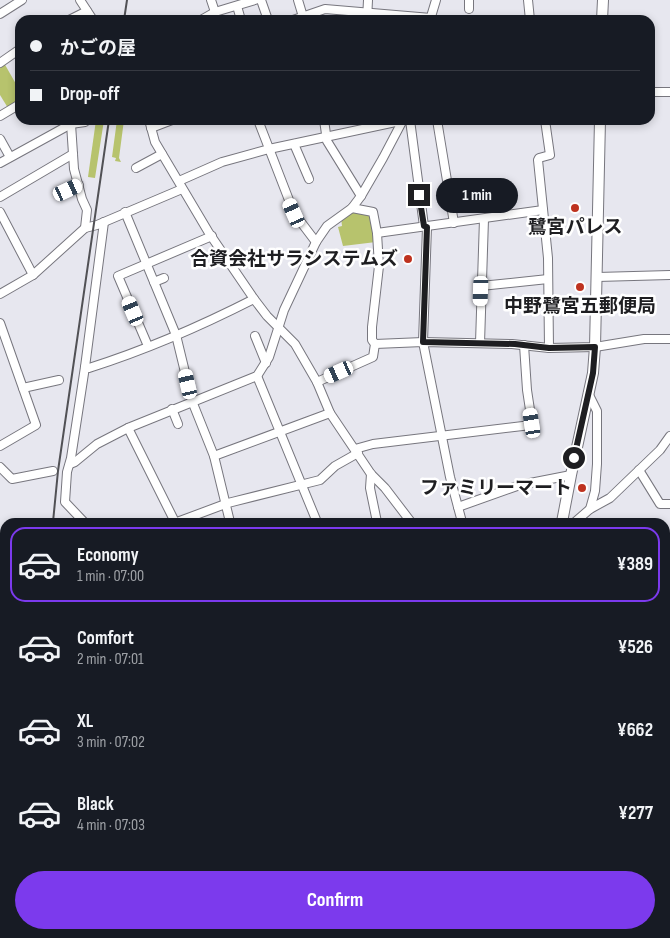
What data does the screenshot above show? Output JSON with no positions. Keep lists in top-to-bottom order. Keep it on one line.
{"places":["鷺宮パレス","合資会社サラシステムズ","中野鷺宮五郵便局","ファミリーマート"],"page":{"banner":["かごの屋","Drop-off"],"bubble":"1 min","list":[{"name":"Economy","note":"1 min · 07:00","value":"¥389"},{"name":"Comfort","note":"2 min · 07:01","value":"¥526"},{"name":"XL","note":"3 min · 07:02","value":"¥662"},{"name":"Black","note":"4 min · 07:03","value":"¥277"}],"buttons":"Confirm"}}
